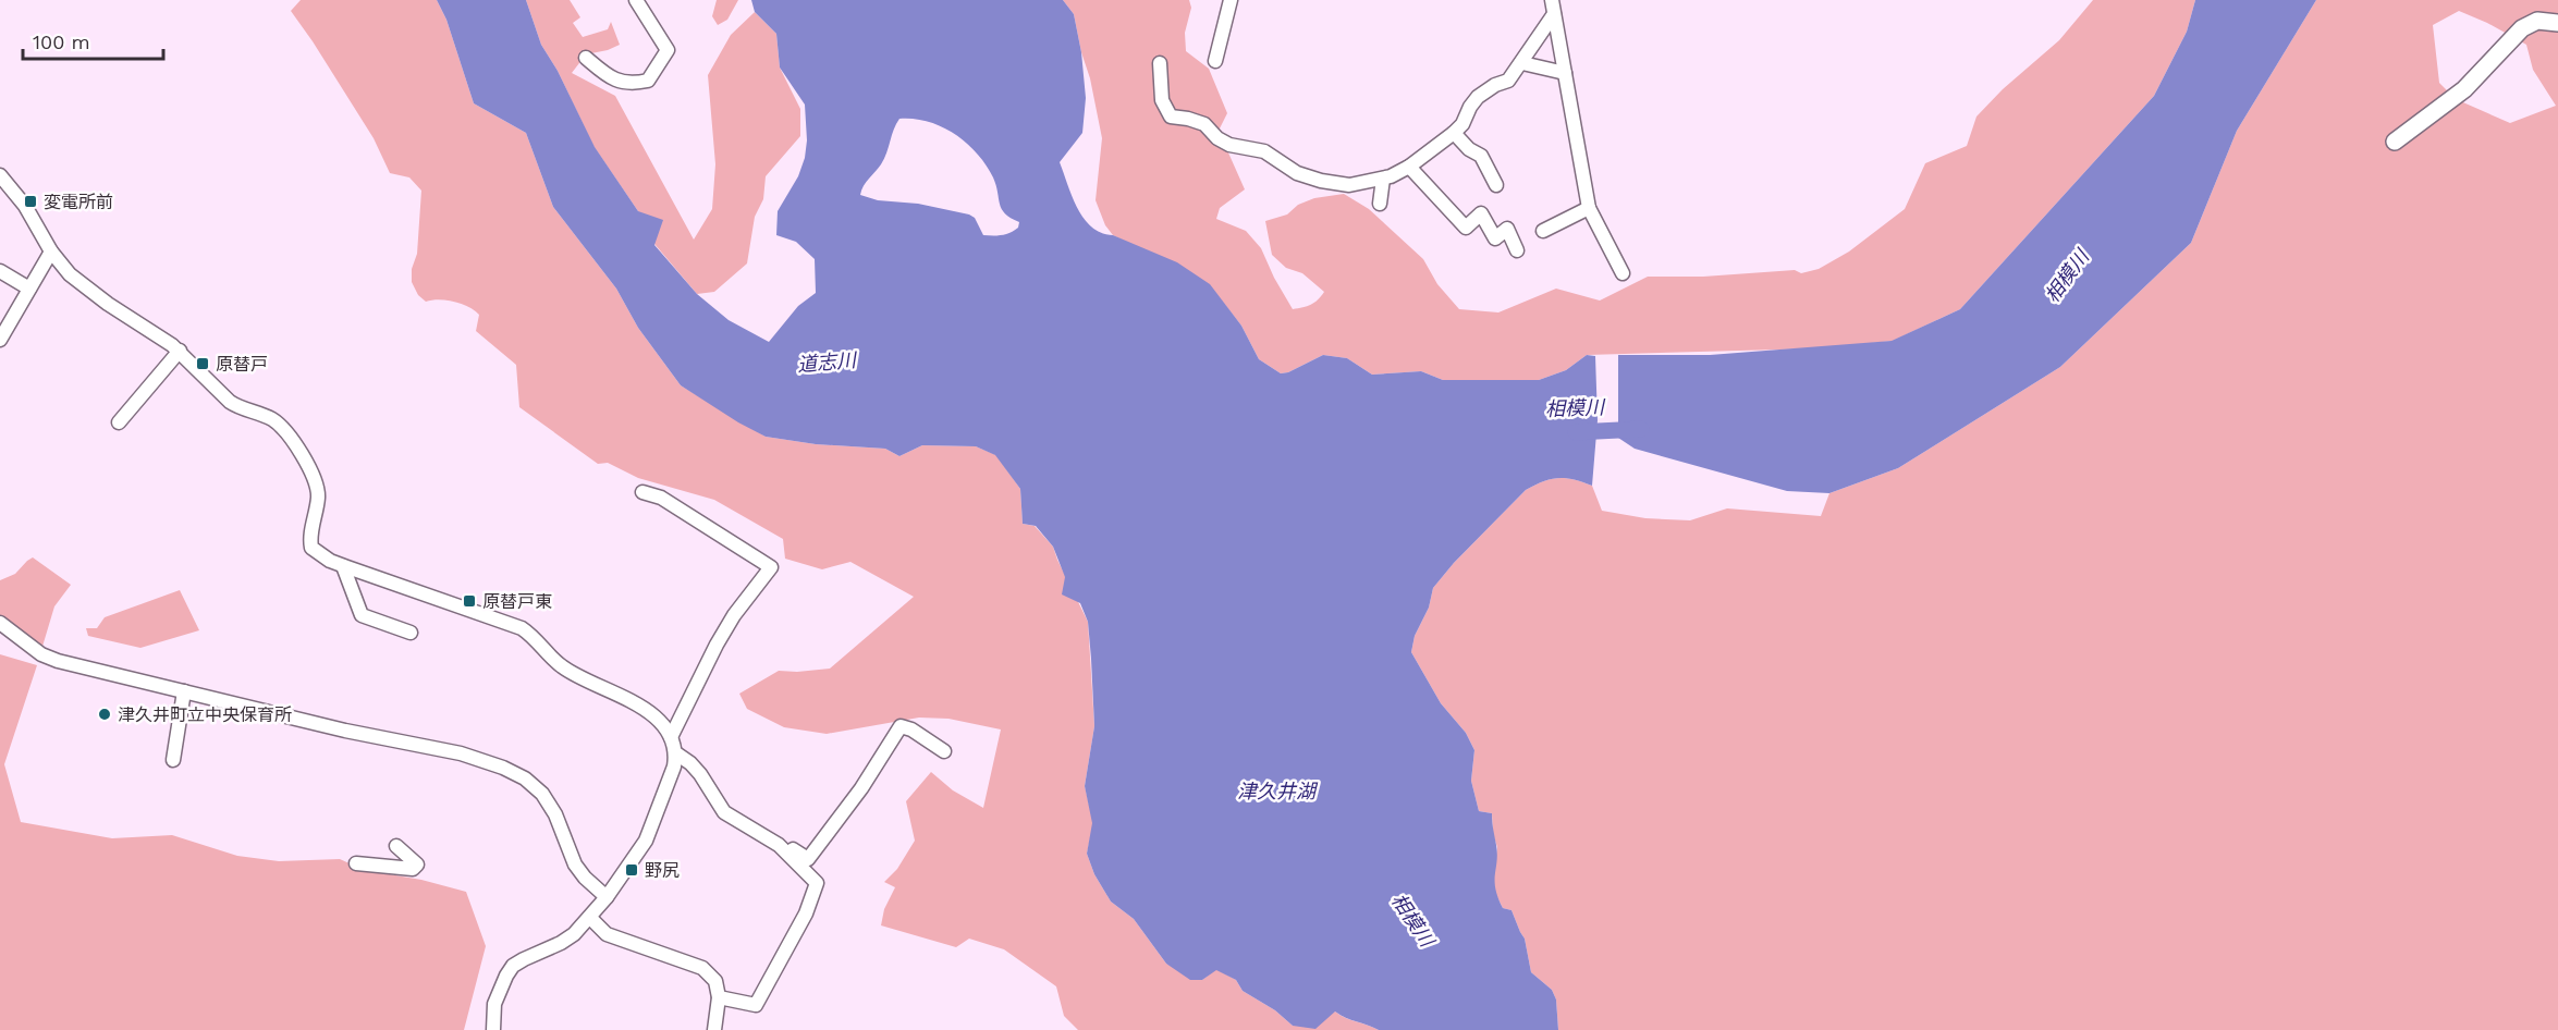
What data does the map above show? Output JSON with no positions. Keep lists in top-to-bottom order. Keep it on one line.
{"water":["相模川","道志川","津久井湖"],"places":{"transit":["変電所前","原替戸","原替戸東","野尻"],"other":["津久井町立中央保育所"]},"scale_bar":"100 m"}
